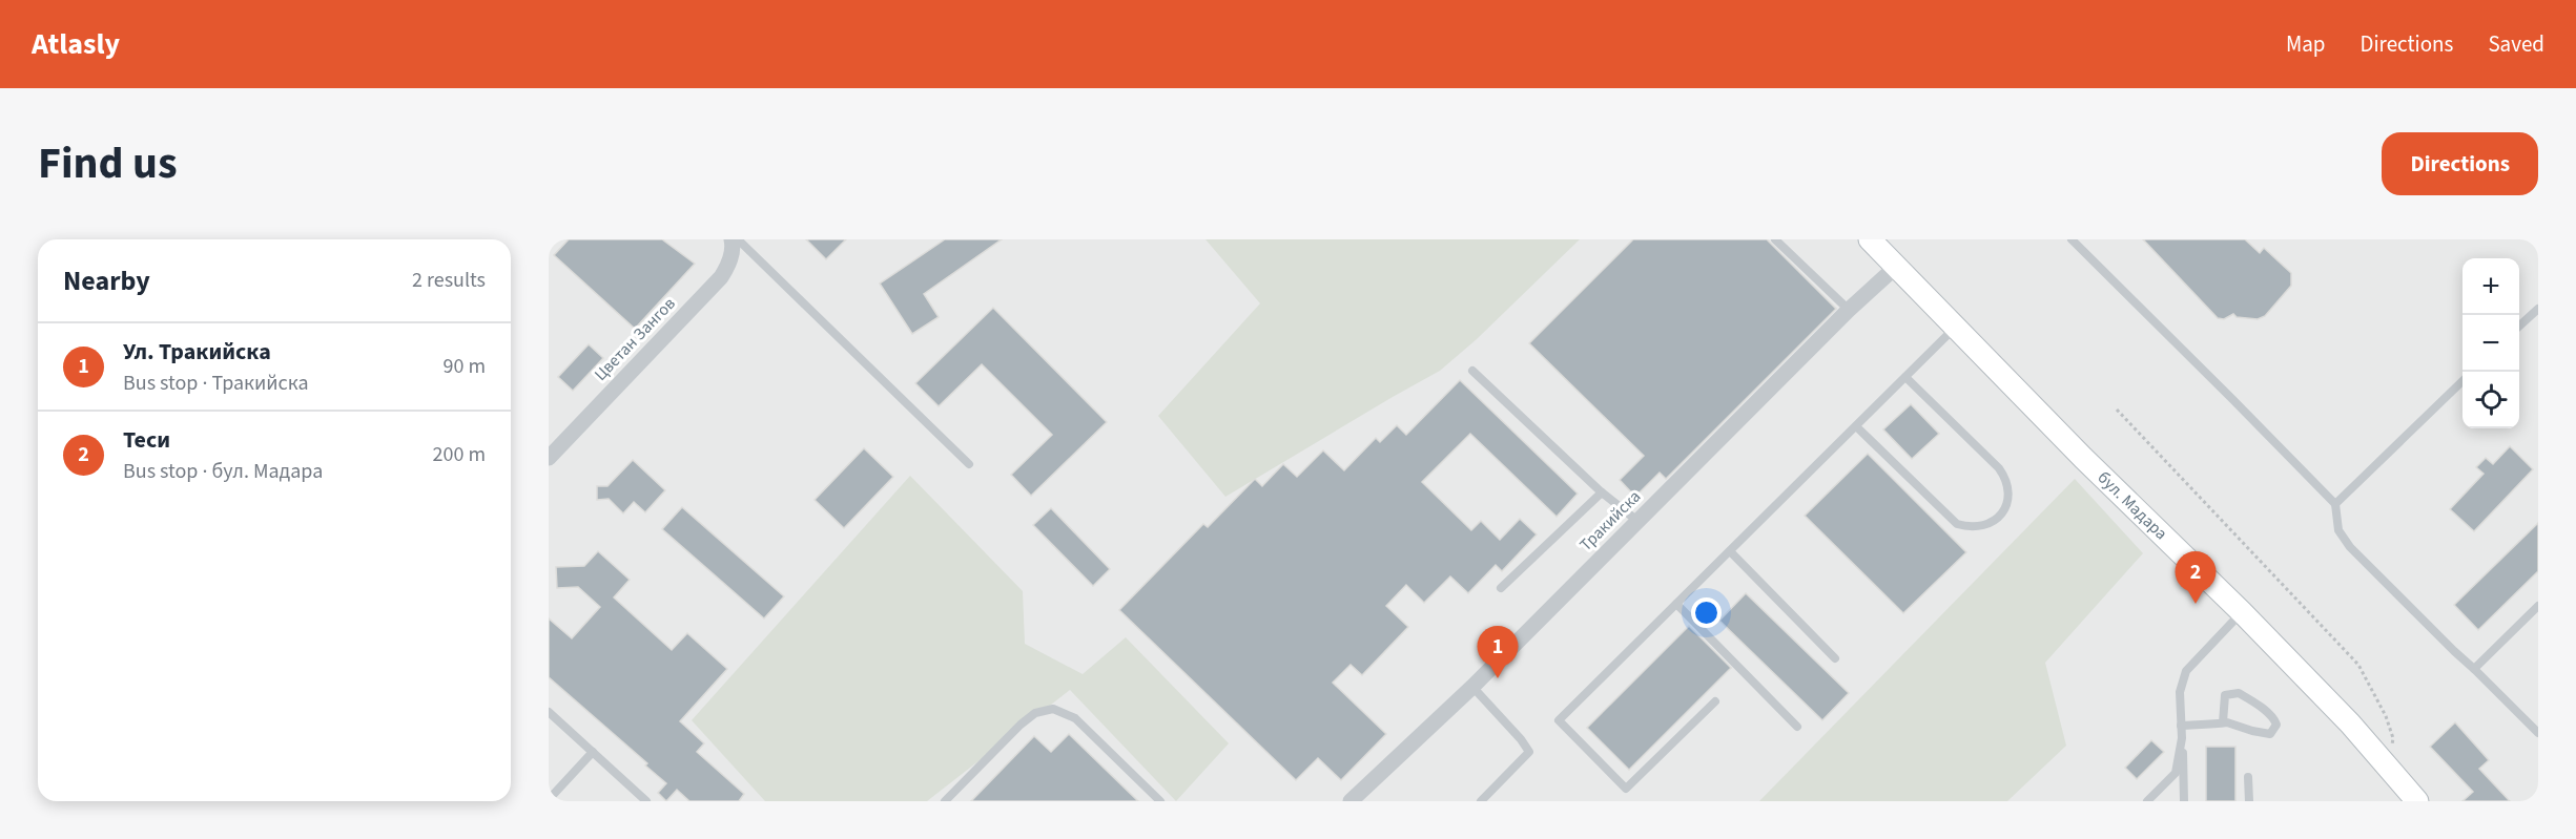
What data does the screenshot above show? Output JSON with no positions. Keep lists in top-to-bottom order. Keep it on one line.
{"streets":{"main road":["бул. Мадара"],"street":["Цветан Зангов","Тракийска"]},"crossings":[["бул. Мадара","Тракийска"]],"page":{"header":"Atlasly","nav":["Map","Directions","Saved"],"title":"Find us","buttons":"Directions","heading":["Nearby","2 results"],"map_buttons":["+","−"],"list":[{"mark":"1","name":"Ул. Тракийска","note":"Bus stop · Тракийска","value":"90 m"},{"mark":"2","name":"Теси","note":"Bus stop · бул. Мадара","value":"200 m"}],"pins":["2","1"]}}
